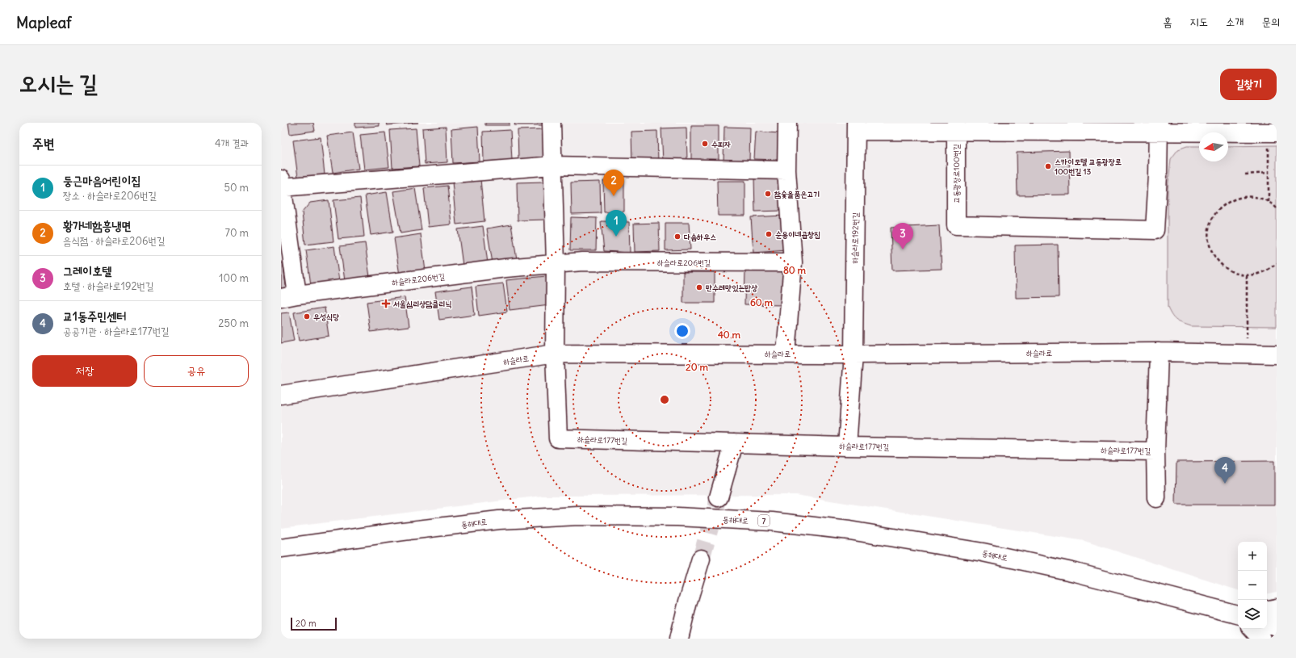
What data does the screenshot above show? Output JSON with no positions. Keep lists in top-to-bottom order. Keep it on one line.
{"streets":{"street":["교동광장로100번길","하슬라로192번길","하슬라로206번길","하슬라로","하슬라로177번길","동해대로","7"]},"crossings":[["하슬라로192번길","하슬라로"],["하슬라로192번길","하슬라로177번길"],["하슬라로","하슬라로177번길"]],"places":{"other":["수피자","스카이모텔 교동광장로 100번길 13","참숯을품은고기","순용이네곱창집","다솜하우스","만수레맛있는밥상","우성식당"],"health":["서울심리상담클리닉"]},"scale_bar":"20 m","north":"left","page":{"header":"Mapleaf","nav":["홈","지도","소개","문의"],"title":"오시는 길","buttons":["길찾기",["저장","공유"]],"heading":["주변","4개 결과"],"list":[{"mark":"1","name":"둥근마음어린이집","note":"장소 · 하슬라로206번길","value":"50 m"},{"mark":"2","name":"황가네함흥냉면","note":"음식점 · 하슬라로206번길","value":"70 m"},{"mark":"3","name":"그레이호텔","note":"호텔 · 하슬라로192번길","value":"100 m"},{"mark":"4","name":"교1동주민센터","note":"공공기관 · 하슬라로177번길","value":"250 m"}],"pins":["2","1","3","4"],"map_buttons":["+","−"],"scale":"20 m"},"rings":["80 m","60 m","40 m","20 m"]}
